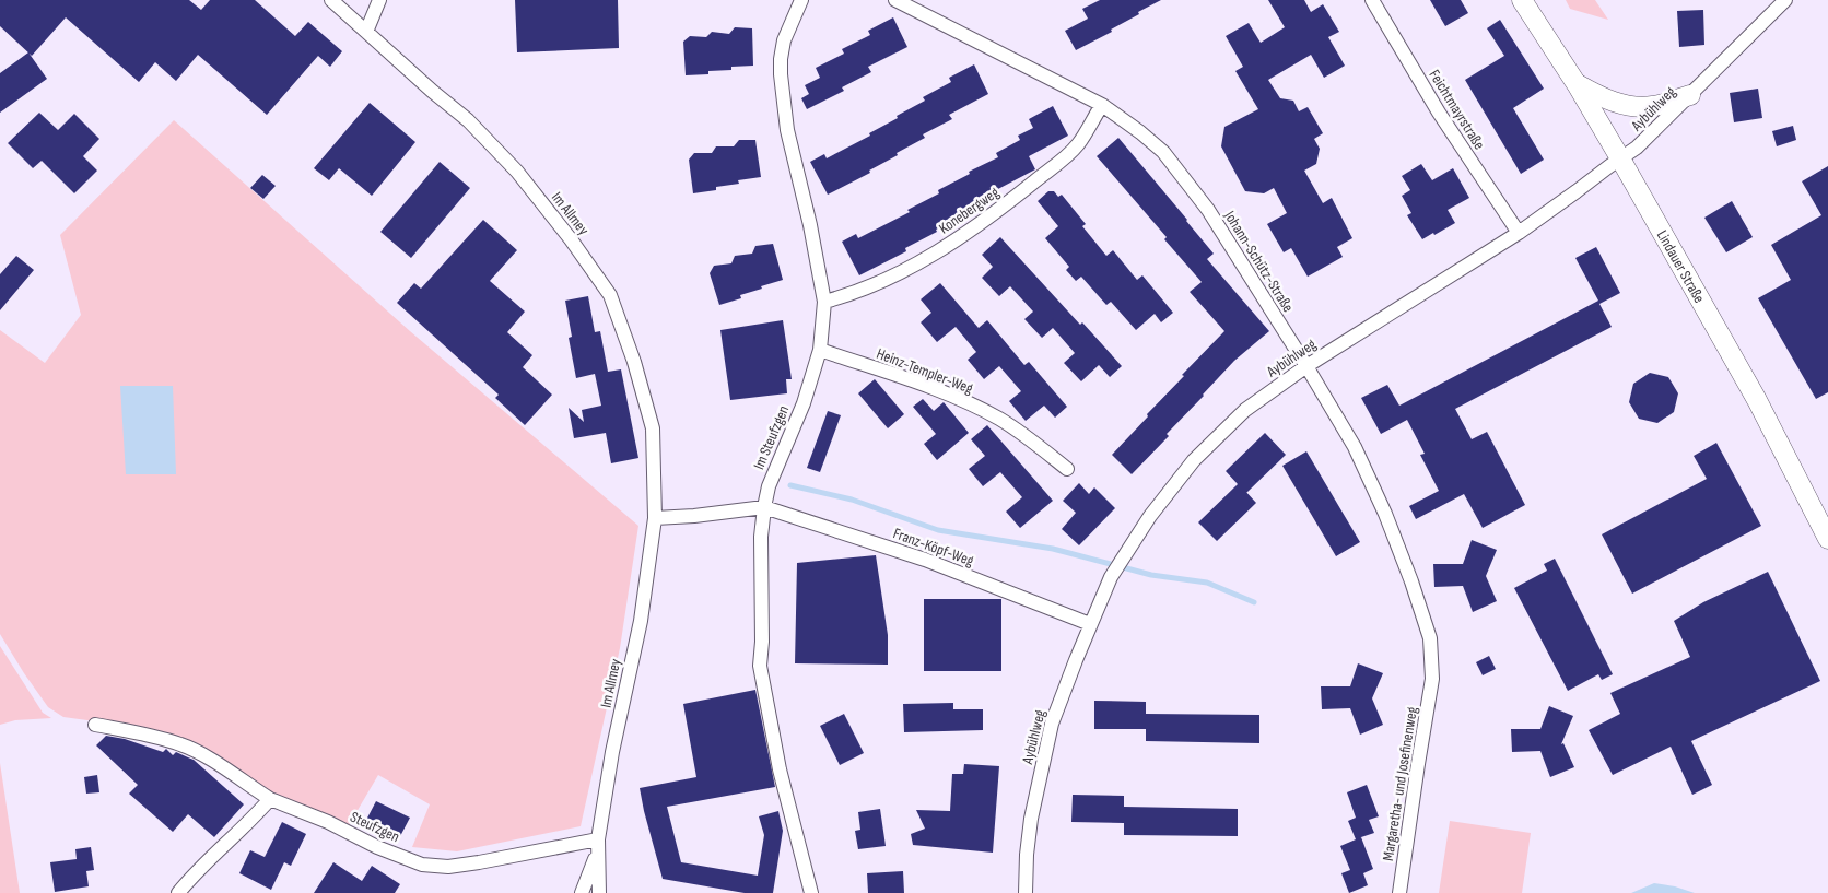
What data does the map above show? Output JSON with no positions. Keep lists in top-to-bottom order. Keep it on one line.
{"streets":{"main road":["Lindauer Straße"],"street":["Aybühlweg","Feichtmayrstraße","Konebergweg","Im Allmey","Johann-Schütz-Straße","Heinz-Templer-Weg","Im Steufzgen","Franz-Köpf-Weg","Margaretha- und Josefinenweg","Steufzgen"]},"crossings":[["Aybühlweg","Feichtmayrstraße"],["Aybühlweg","Johann-Schütz-Straße"],["Aybühlweg","Lindauer Straße"],["Aybühlweg","Franz-Köpf-Weg"],["Konebergweg","Johann-Schütz-Straße"],["Konebergweg","Im Steufzgen"],["Im Allmey","Steufzgen"],["Johann-Schütz-Straße","Margaretha- und Josefinenweg"],["Heinz-Templer-Weg","Im Steufzgen"],["Im Steufzgen","Franz-Köpf-Weg"]]}
